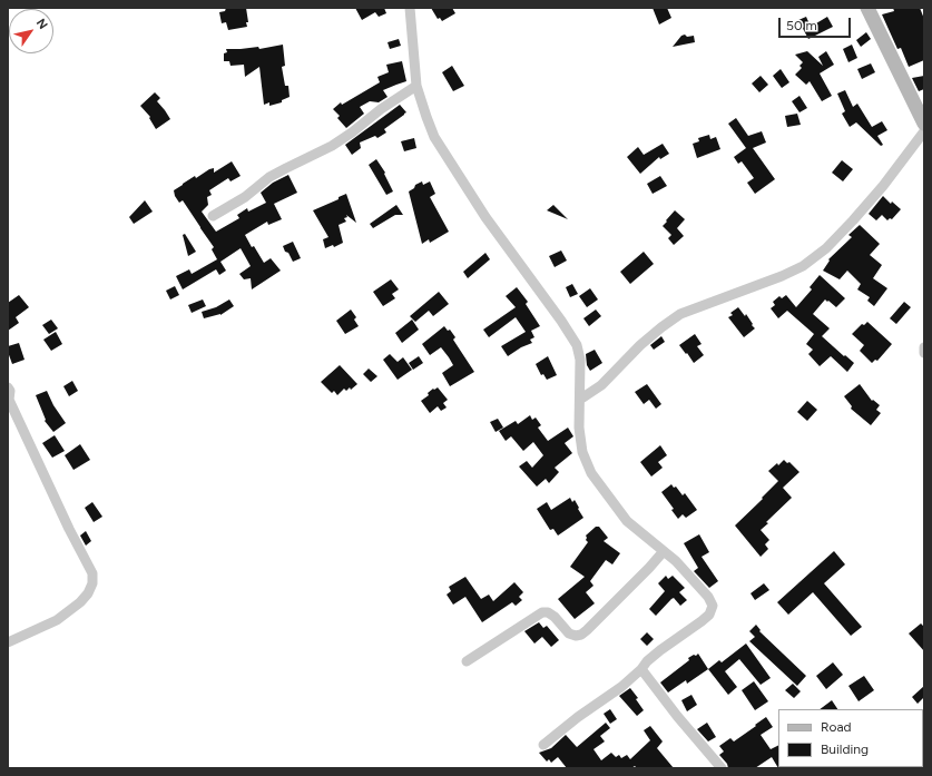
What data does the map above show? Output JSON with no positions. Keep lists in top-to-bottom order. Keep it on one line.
{"legend":["Road","Building"],"scale_bar":"50 m","north":"top right"}
